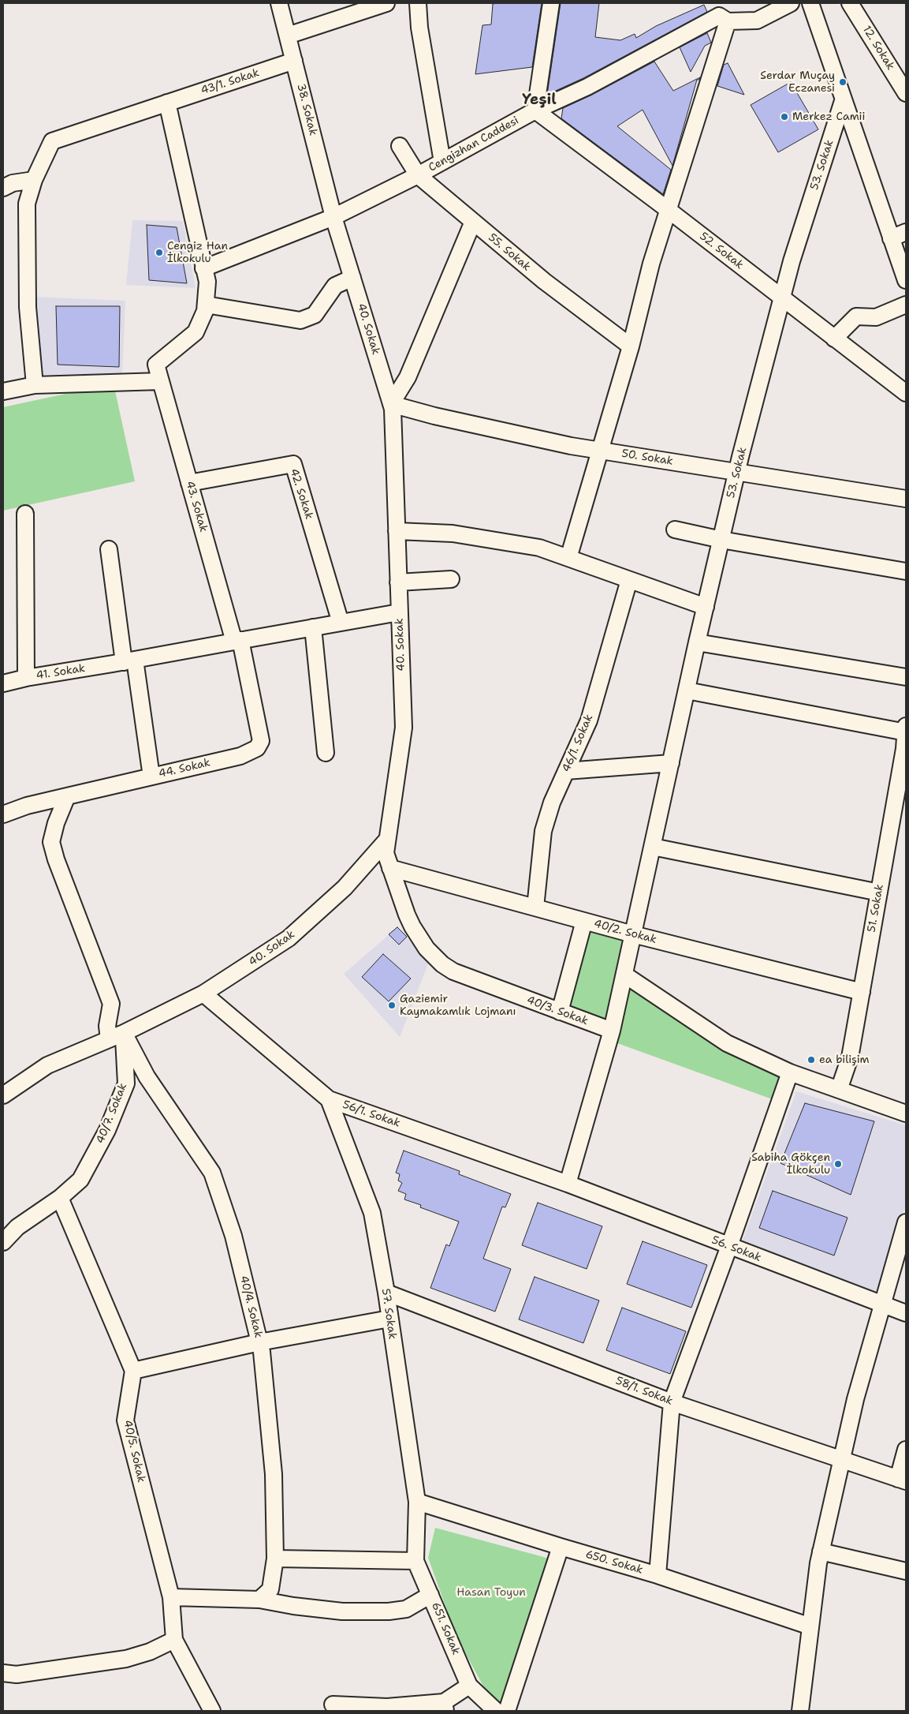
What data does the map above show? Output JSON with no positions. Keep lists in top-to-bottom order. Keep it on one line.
{"streets":{"street":["12. Sokak","43/1. Sokak","38. Sokak","Cengizhan Caddesi","53. Sokak","52. Sokak","55. Sokak","40. Sokak","50. Sokak","42. Sokak","43. Sokak","41. Sokak","46/1. Sokak","44. Sokak","51. Sokak","40/2. Sokak","40/3. Sokak","40/7. Sokak","56/1. Sokak","56. Sokak","40/4. Sokak","57. Sokak","58/1. Sokak","40/5. Sokak","650. Sokak","651. Sokak"]},"crossings":[["43/1. Sokak","38. Sokak"],["38. Sokak","Cengizhan Caddesi"],["38. Sokak","40. Sokak"],["Cengizhan Caddesi","52. Sokak"],["Cengizhan Caddesi","55. Sokak"],["Cengizhan Caddesi","40. Sokak"],["53. Sokak","52. Sokak"],["53. Sokak","50. Sokak"],["53. Sokak","40/2. Sokak"],["53. Sokak","40/3. Sokak"],["40. Sokak","50. Sokak"],["40. Sokak","41. Sokak"],["40. Sokak","40/3. Sokak"],["40. Sokak","56/1. Sokak"],["42. Sokak","43. Sokak"],["42. Sokak","41. Sokak"],["43. Sokak","41. Sokak"],["43. Sokak","44. Sokak"],["41. Sokak","44. Sokak"],["46/1. Sokak","40/2. Sokak"],["51. Sokak","40/2. Sokak"],["40/2. Sokak","40/3. Sokak"],["40/7. Sokak","40/4. Sokak"],["56/1. Sokak","56. Sokak"],["56/1. Sokak","57. Sokak"],["57. Sokak","58/1. Sokak"],["57. Sokak","650. Sokak"],["57. Sokak","651. Sokak"]],"districts":["Yeşil"],"parks":["Hasan Toyun"],"places":["Serdar Muçay Eczanesi","Merkez Camii","Cengiz Han İlkokulu","Gaziemir Kaymakamlık Lojmanı","ea bilişim","Sabiha Gökçen İlkokulu"]}
